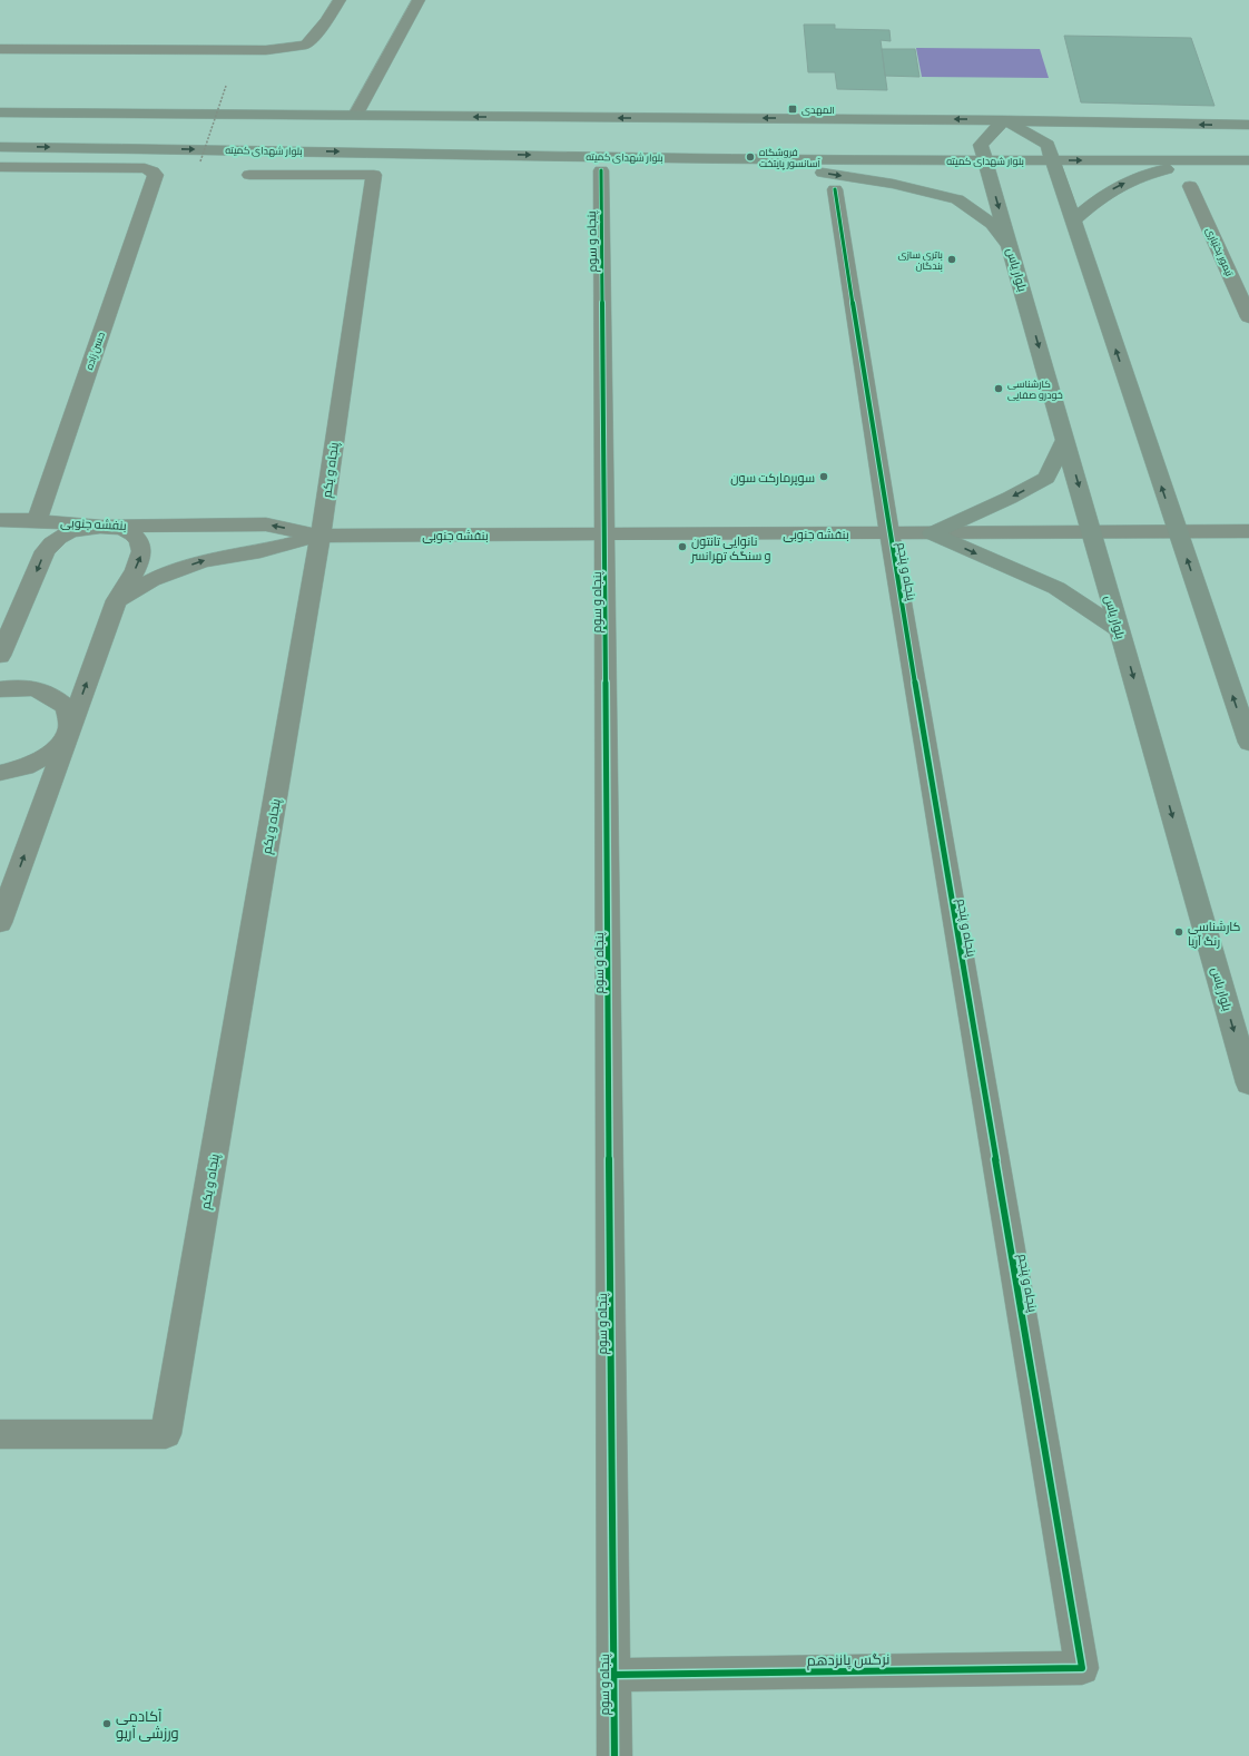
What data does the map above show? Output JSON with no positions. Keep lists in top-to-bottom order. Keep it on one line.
{"streets":{"main road":["بلوار شهدای کمیته","بلوار یاس"],"street":["پنجاه و سوم","تیمور بختیاری","حسن زاده","پنجاه و یکم","بنفشه جنوبی","پنجاه و پنجم","نرگس پانزدهم"]},"crossings":[["بلوار شهدای کمیته","بلوار یاس"],["پنجاه و سوم","بنفشه جنوبی"],["پنجاه و سوم","نرگس پانزدهم"],["بلوار یاس","بنفشه جنوبی"],["حسن زاده","بنفشه جنوبی"],["پنجاه و یکم","بنفشه جنوبی"],["بنفشه جنوبی","پنجاه و پنجم"],["پنجاه و پنجم","نرگس پانزدهم"]],"places":{"transit":["المهدی"],"other":["فروشگاه آسانسور پایتخت","باتری سازی بندگان","کارشناسی خودرو صفایی","سوپرمارکت سون","نانوایی تانتون و سنگک تهرانسر","کارشناسی رنگ آریا","آکادمی ورزشی آریو"]}}
